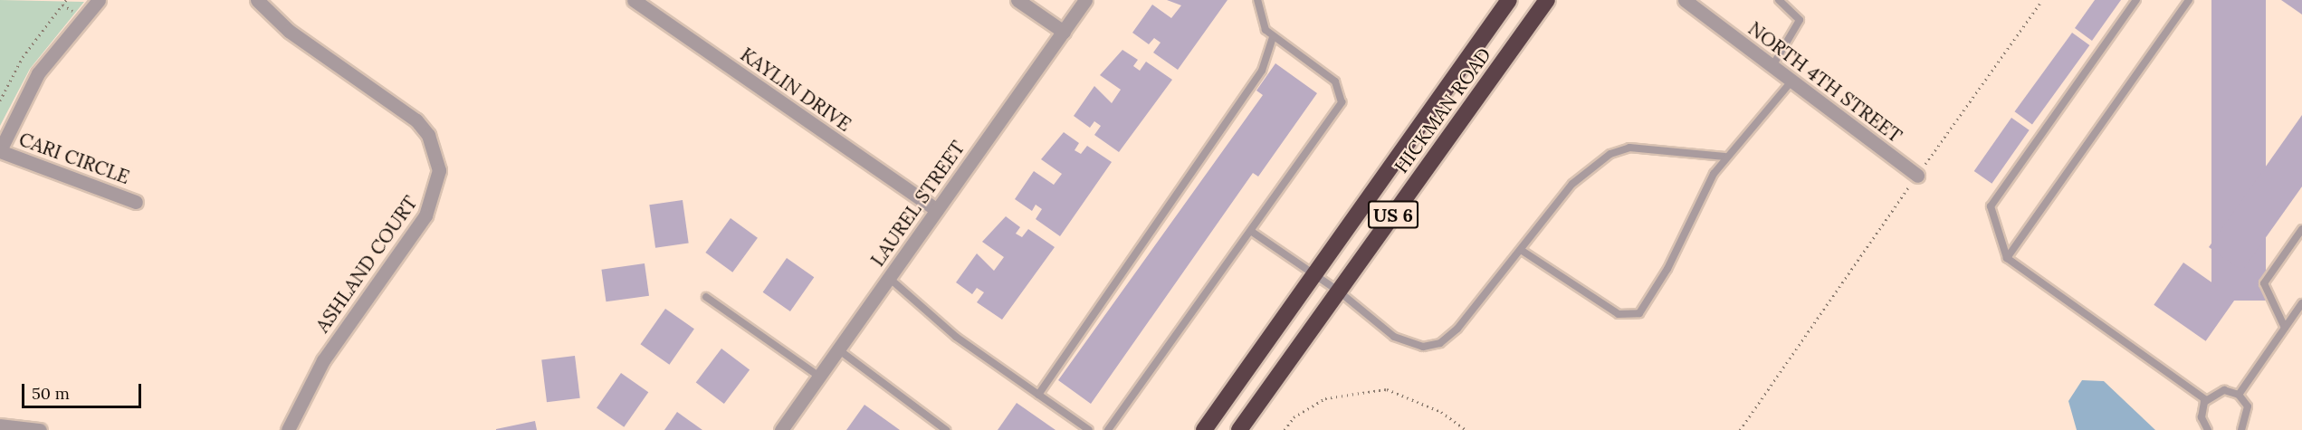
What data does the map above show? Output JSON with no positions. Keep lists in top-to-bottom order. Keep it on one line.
{"streets":{"highway":["HICKMAN ROAD","US 6"],"street":["NORTH 4TH STREET","KAYLIN DRIVE","CARI CIRCLE","LAUREL STREET","ASHLAND COURT"]},"crossings":[["KAYLIN DRIVE","LAUREL STREET"]],"scale_bar":"50 m"}
